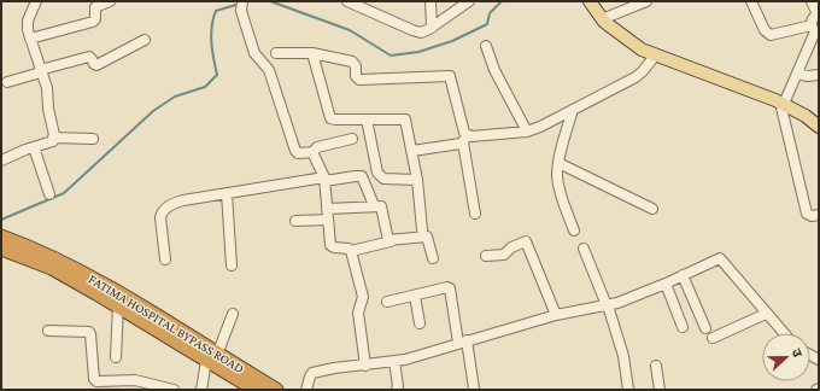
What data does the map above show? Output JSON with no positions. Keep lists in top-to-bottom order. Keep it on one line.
{"streets":{"highway":["FATIMA HOSPITAL BYPASS ROAD"]},"north":"right"}
